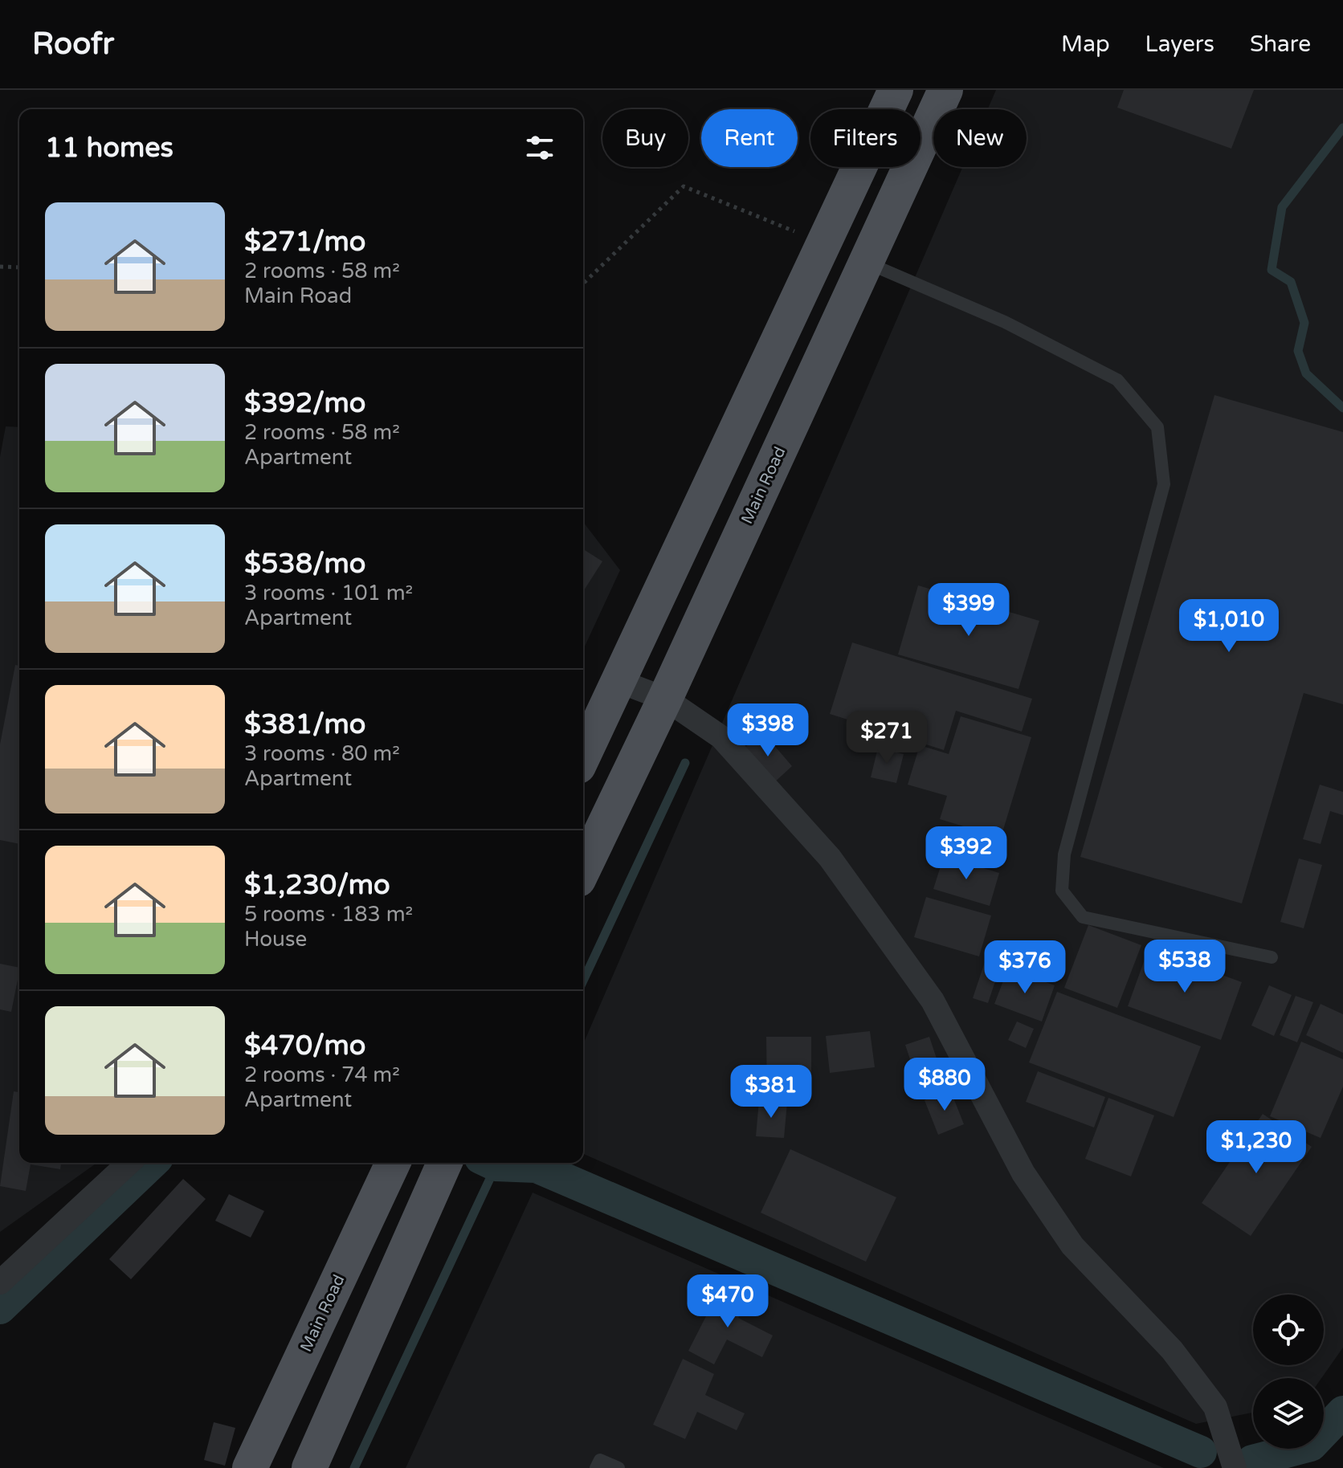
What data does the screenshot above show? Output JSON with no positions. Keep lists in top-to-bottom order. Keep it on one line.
{"streets":{"main road":["Main Road"]},"page":{"header":"Roofr","nav":["Map","Layers","Share"],"chip":["Buy","Rent","Filters","New"],"heading":"11 homes","list":[{"name":"$271/mo","note":"2 rooms · 58 m² · Main Road"},{"name":"$392/mo","note":"2 rooms · 58 m² · Apartment"},{"name":"$538/mo","note":"3 rooms · 101 m² · Apartment"},{"name":"$381/mo","note":"3 rooms · 80 m² · Apartment"},{"name":"$1,230/mo","note":"5 rooms · 183 m² · House"},{"name":"$470/mo","note":"2 rooms · 74 m² · Apartment"}],"price":["$399","$1,010","$398","$271","$392","$538","$376","$880","$381","$1,230","$470"]}}
